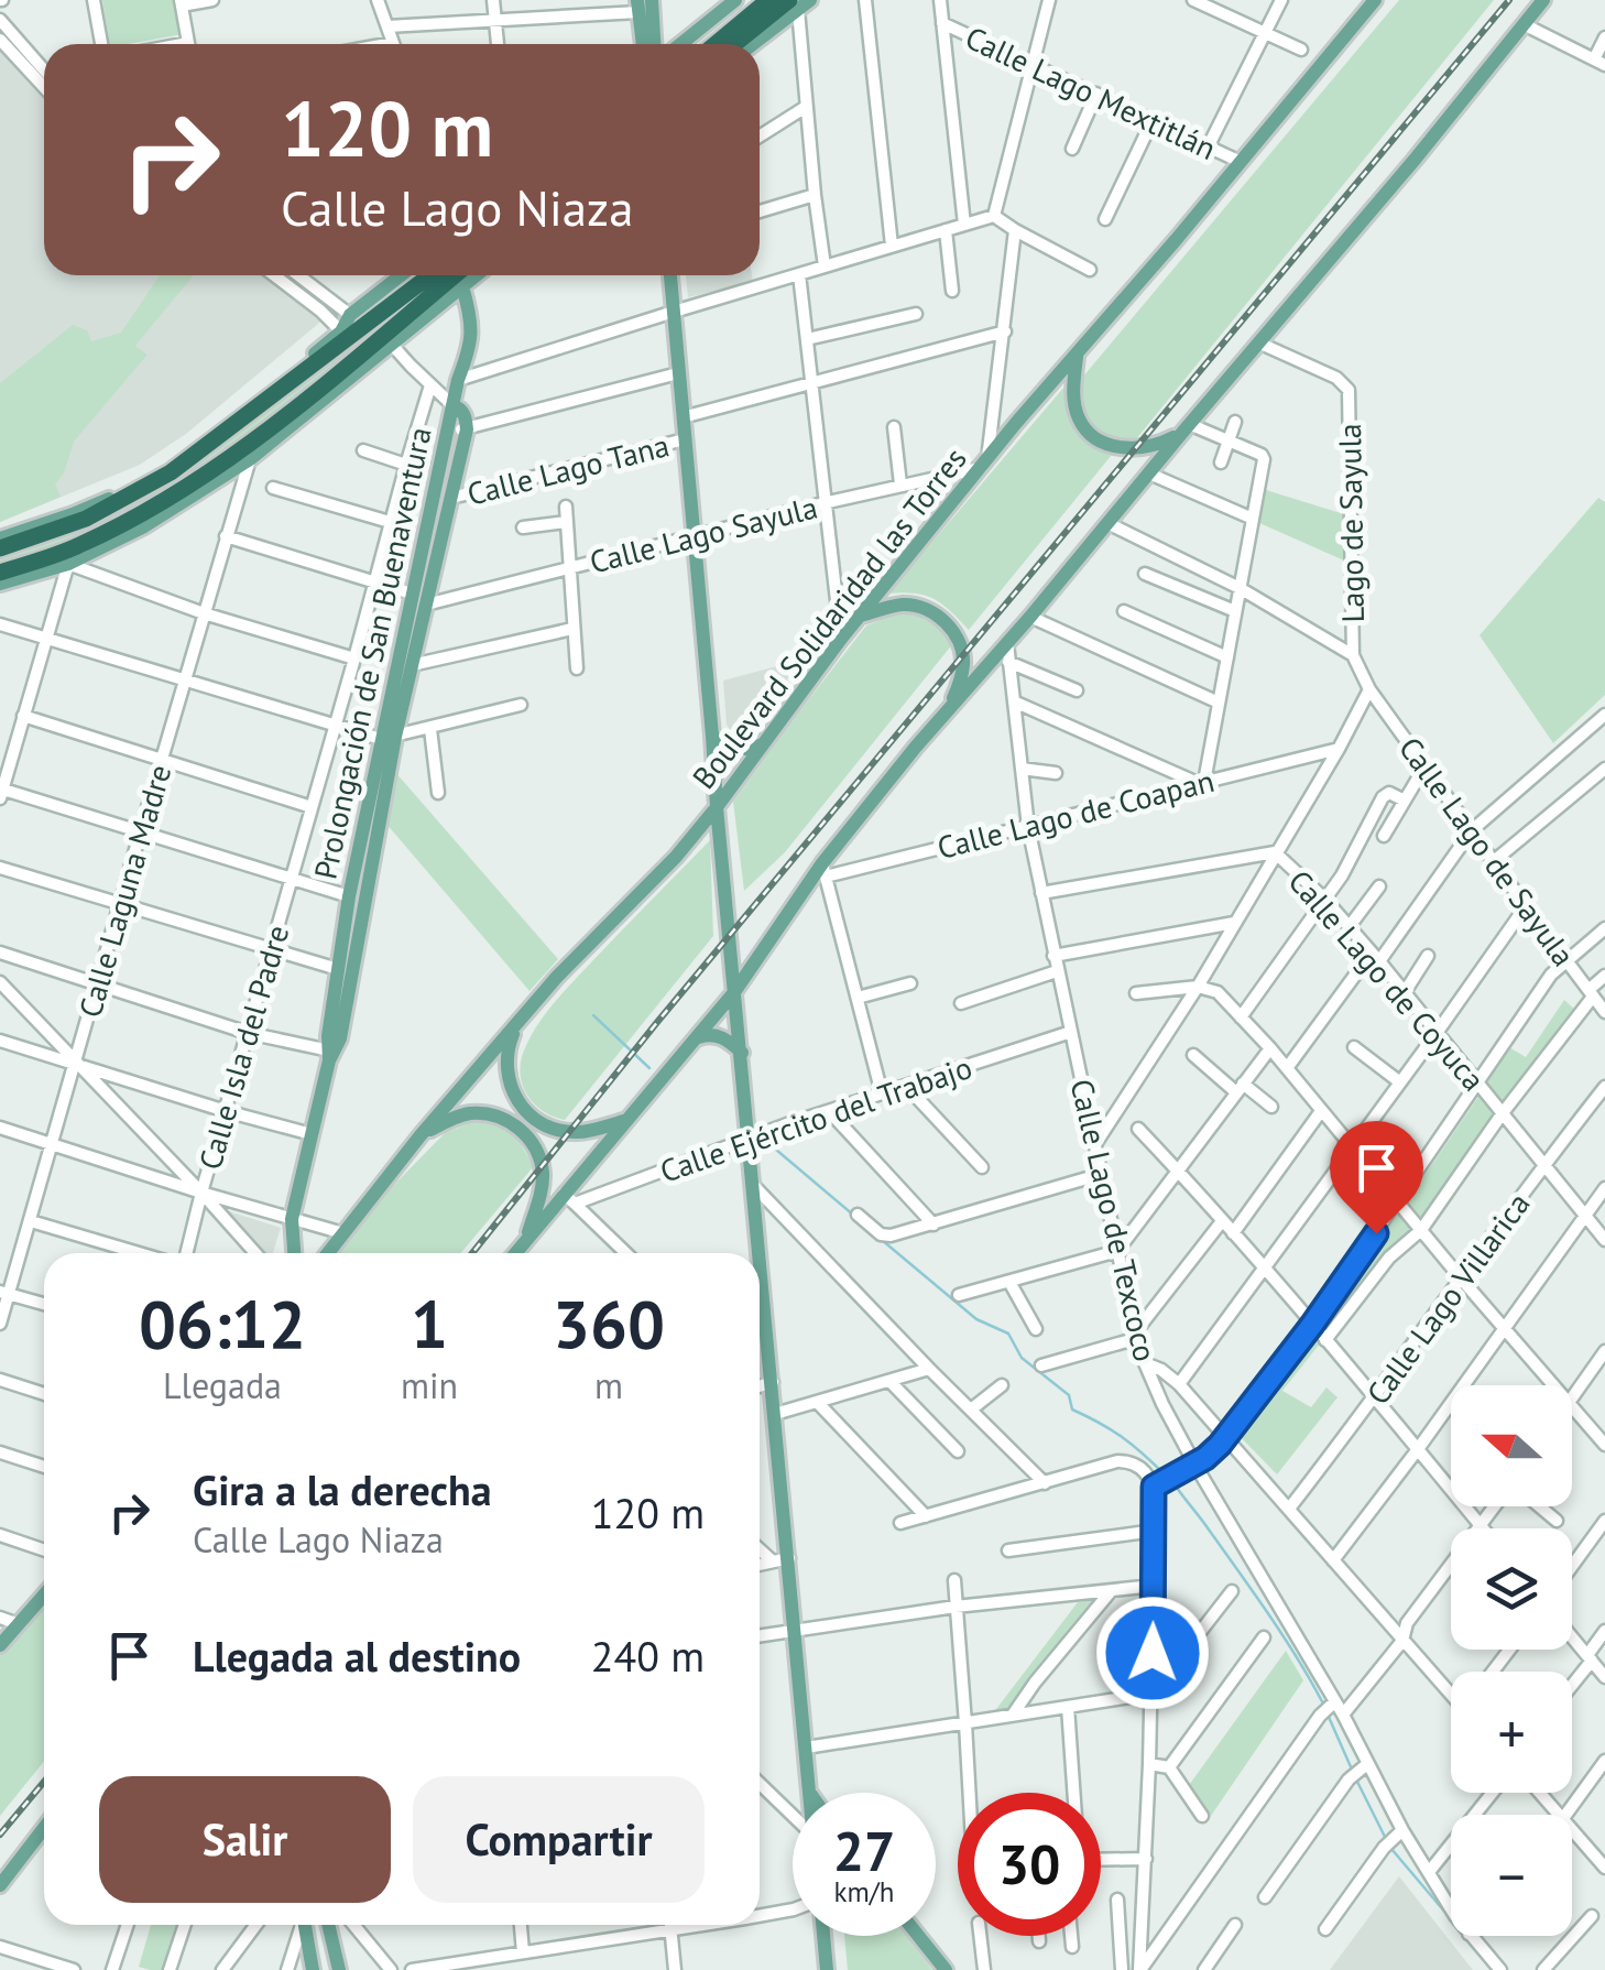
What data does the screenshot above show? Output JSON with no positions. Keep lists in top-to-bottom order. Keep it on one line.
{"streets":{"main road":["Boulevard Solidaridad las Torres","Prolongación de San Buenaventura"],"street":["Calle Lago Mextitlán","Calle Lago Tana","Lago de Sayula","Calle Lago Sayula","Calle Lago de Coapan","Calle Lago de Sayula","Calle Laguna Madre","Calle Lago de Coyuca","Calle Isla del Padre","Calle Ejército del Trabajo","Calle Lago de Texcoco","Calle Lago Villarica"]},"crossings":[["Calle Lago Mextitlán","Boulevard Solidaridad las Torres"],["Calle Lago Tana","Prolongación de San Buenaventura"],["Lago de Sayula","Calle Lago de Sayula"],["Calle Lago Sayula","Boulevard Solidaridad las Torres"],["Calle Lago Sayula","Prolongación de San Buenaventura"],["Calle Lago de Coapan","Calle Lago de Texcoco"],["Calle Lago de Coyuca","Calle Lago de Texcoco"],["Calle Lago de Coyuca","Calle Lago Villarica"],["Calle Ejército del Trabajo","Calle Lago de Texcoco"]],"north":"left","page":{"turn":["120 m","Calle Lago Niaza"],"eta":["06:12","Llegada","1","min","360","m"],"map_buttons":["+","−"],"list":[{"name":"Gira a la derecha","note":"Calle Lago Niaza","value":"120 m"},{"name":"Llegada al destino","value":"240 m"}],"buttons":["Salir","Compartir"],"speed":"27 km/h","limit":"30"}}
